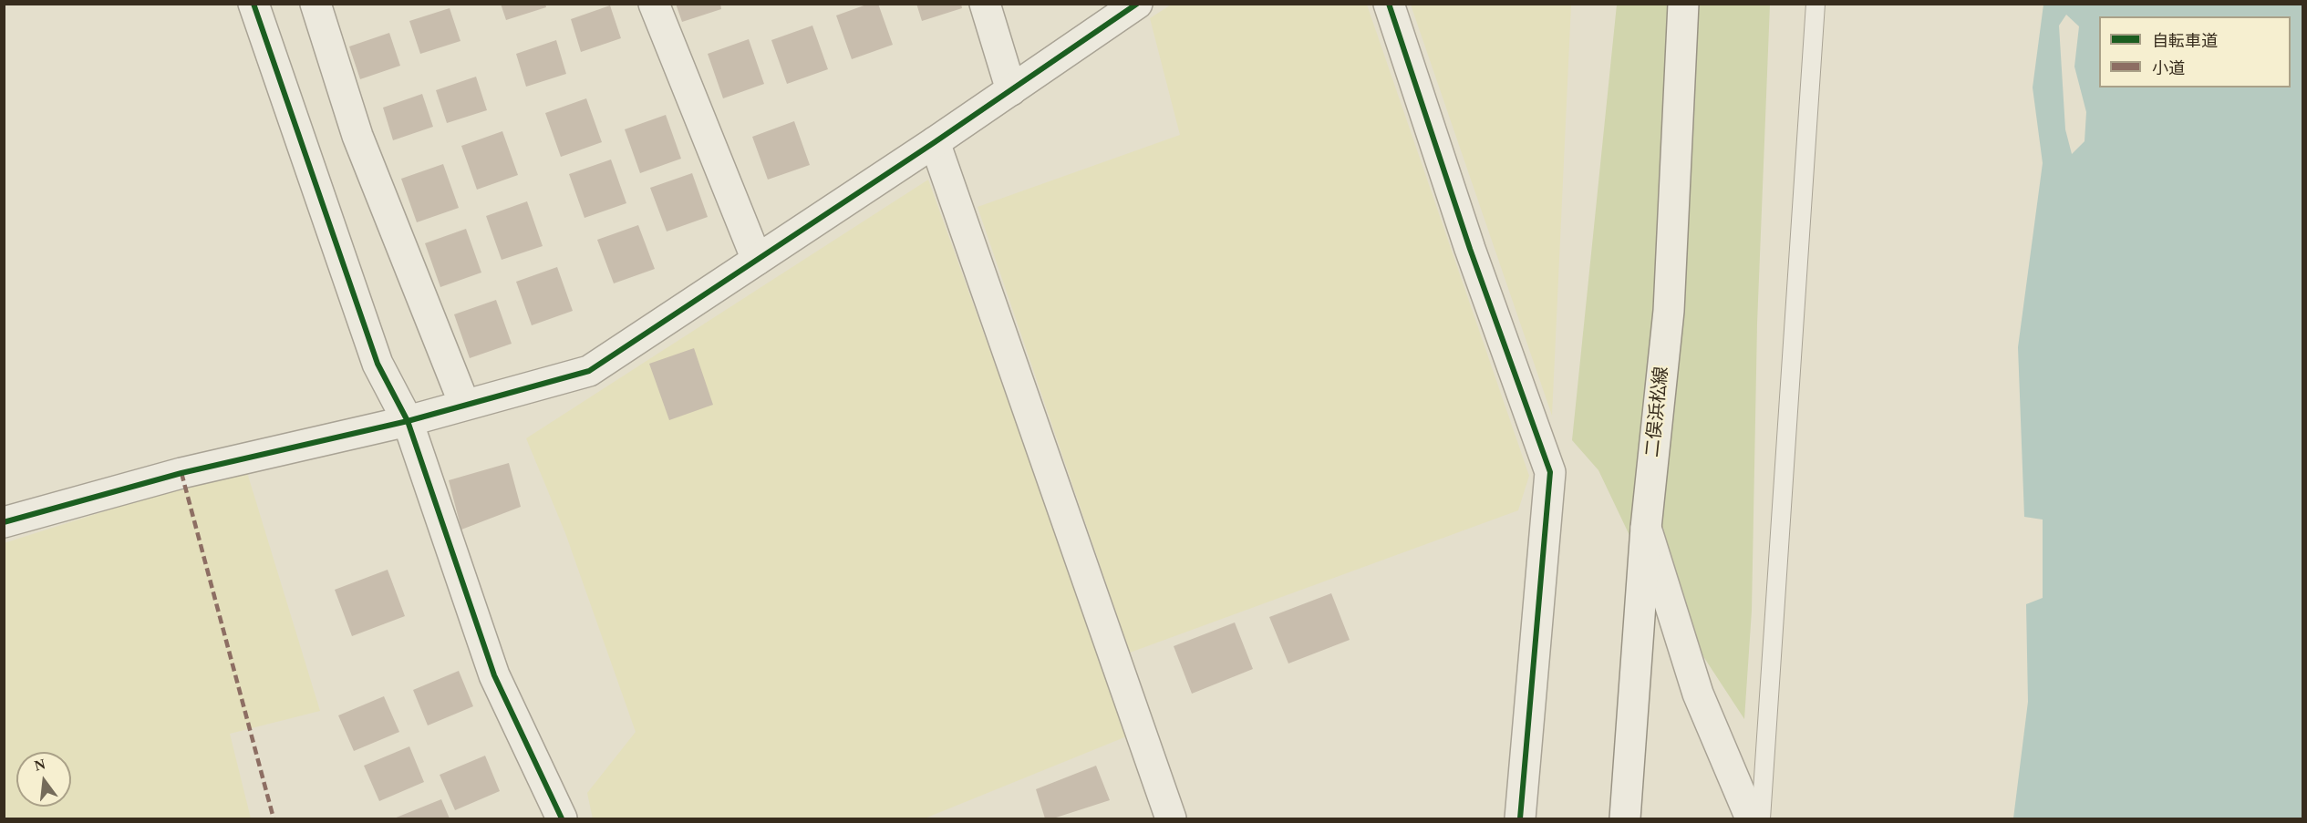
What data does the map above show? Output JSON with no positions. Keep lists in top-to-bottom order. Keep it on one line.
{"streets":{"street":["二俣浜松線"]},"legend":["自転車道","小道"],"north":"top"}
